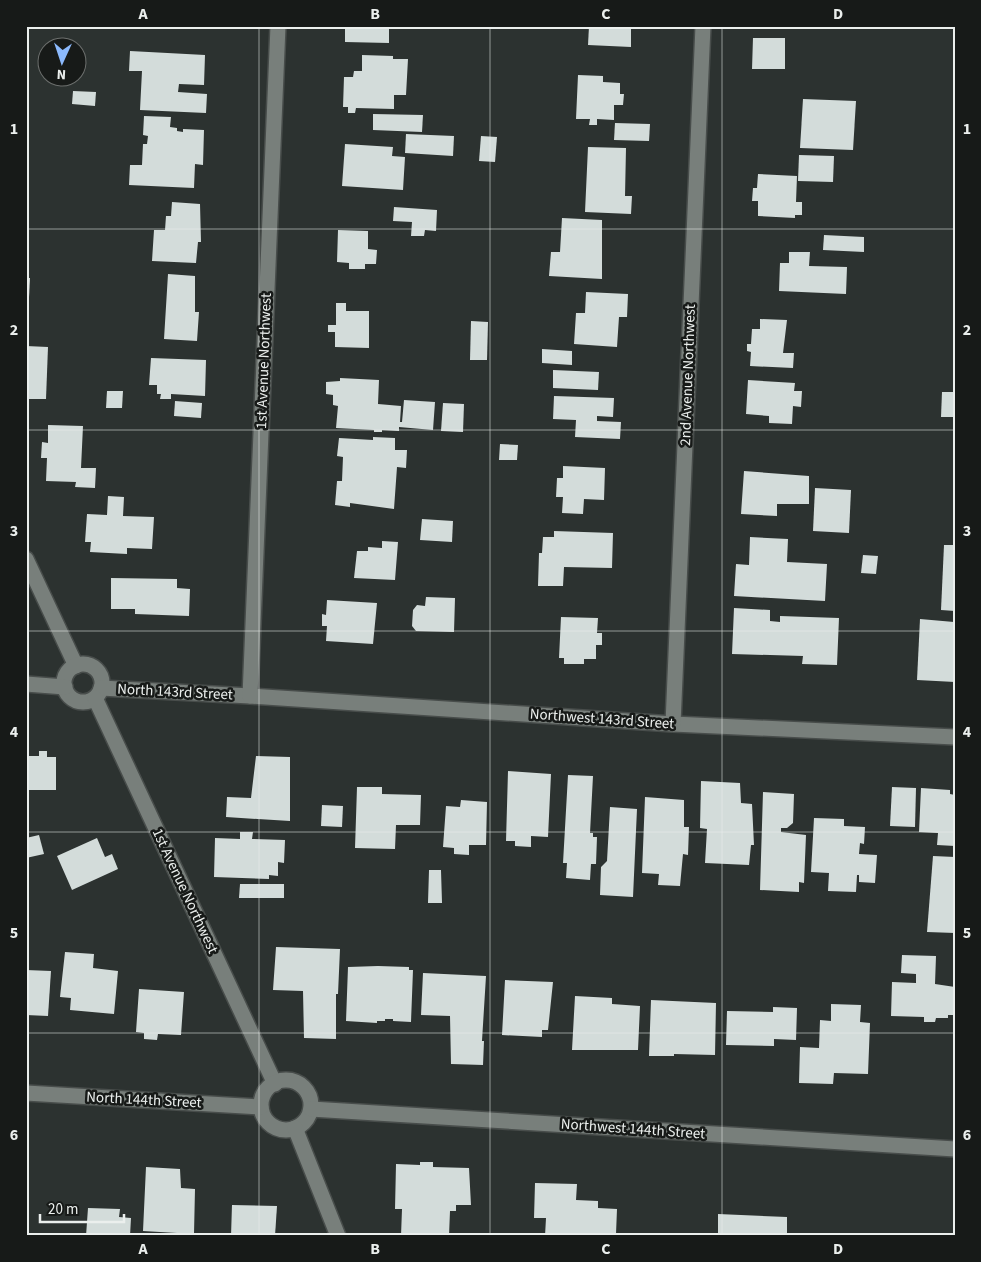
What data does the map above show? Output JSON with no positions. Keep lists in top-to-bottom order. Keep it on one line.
{"streets":{"street":["1st Avenue Northwest","2nd Avenue Northwest","North 143rd Street","Northwest 143rd Street","North 144th Street","Northwest 144th Street"]},"crossings":[["1st Avenue Northwest","North 143rd Street"],["1st Avenue Northwest","Northwest 143rd Street"],["1st Avenue Northwest","North 144th Street"],["1st Avenue Northwest","Northwest 144th Street"],["2nd Avenue Northwest","Northwest 143rd Street"],["North 143rd Street","Northwest 143rd Street"],["North 144th Street","Northwest 144th Street"]],"scale_bar":"20 m","north":"bottom","grid":{"columns":["A","B","C","D"],"rows":["1","2","3","4","5","6"]}}
